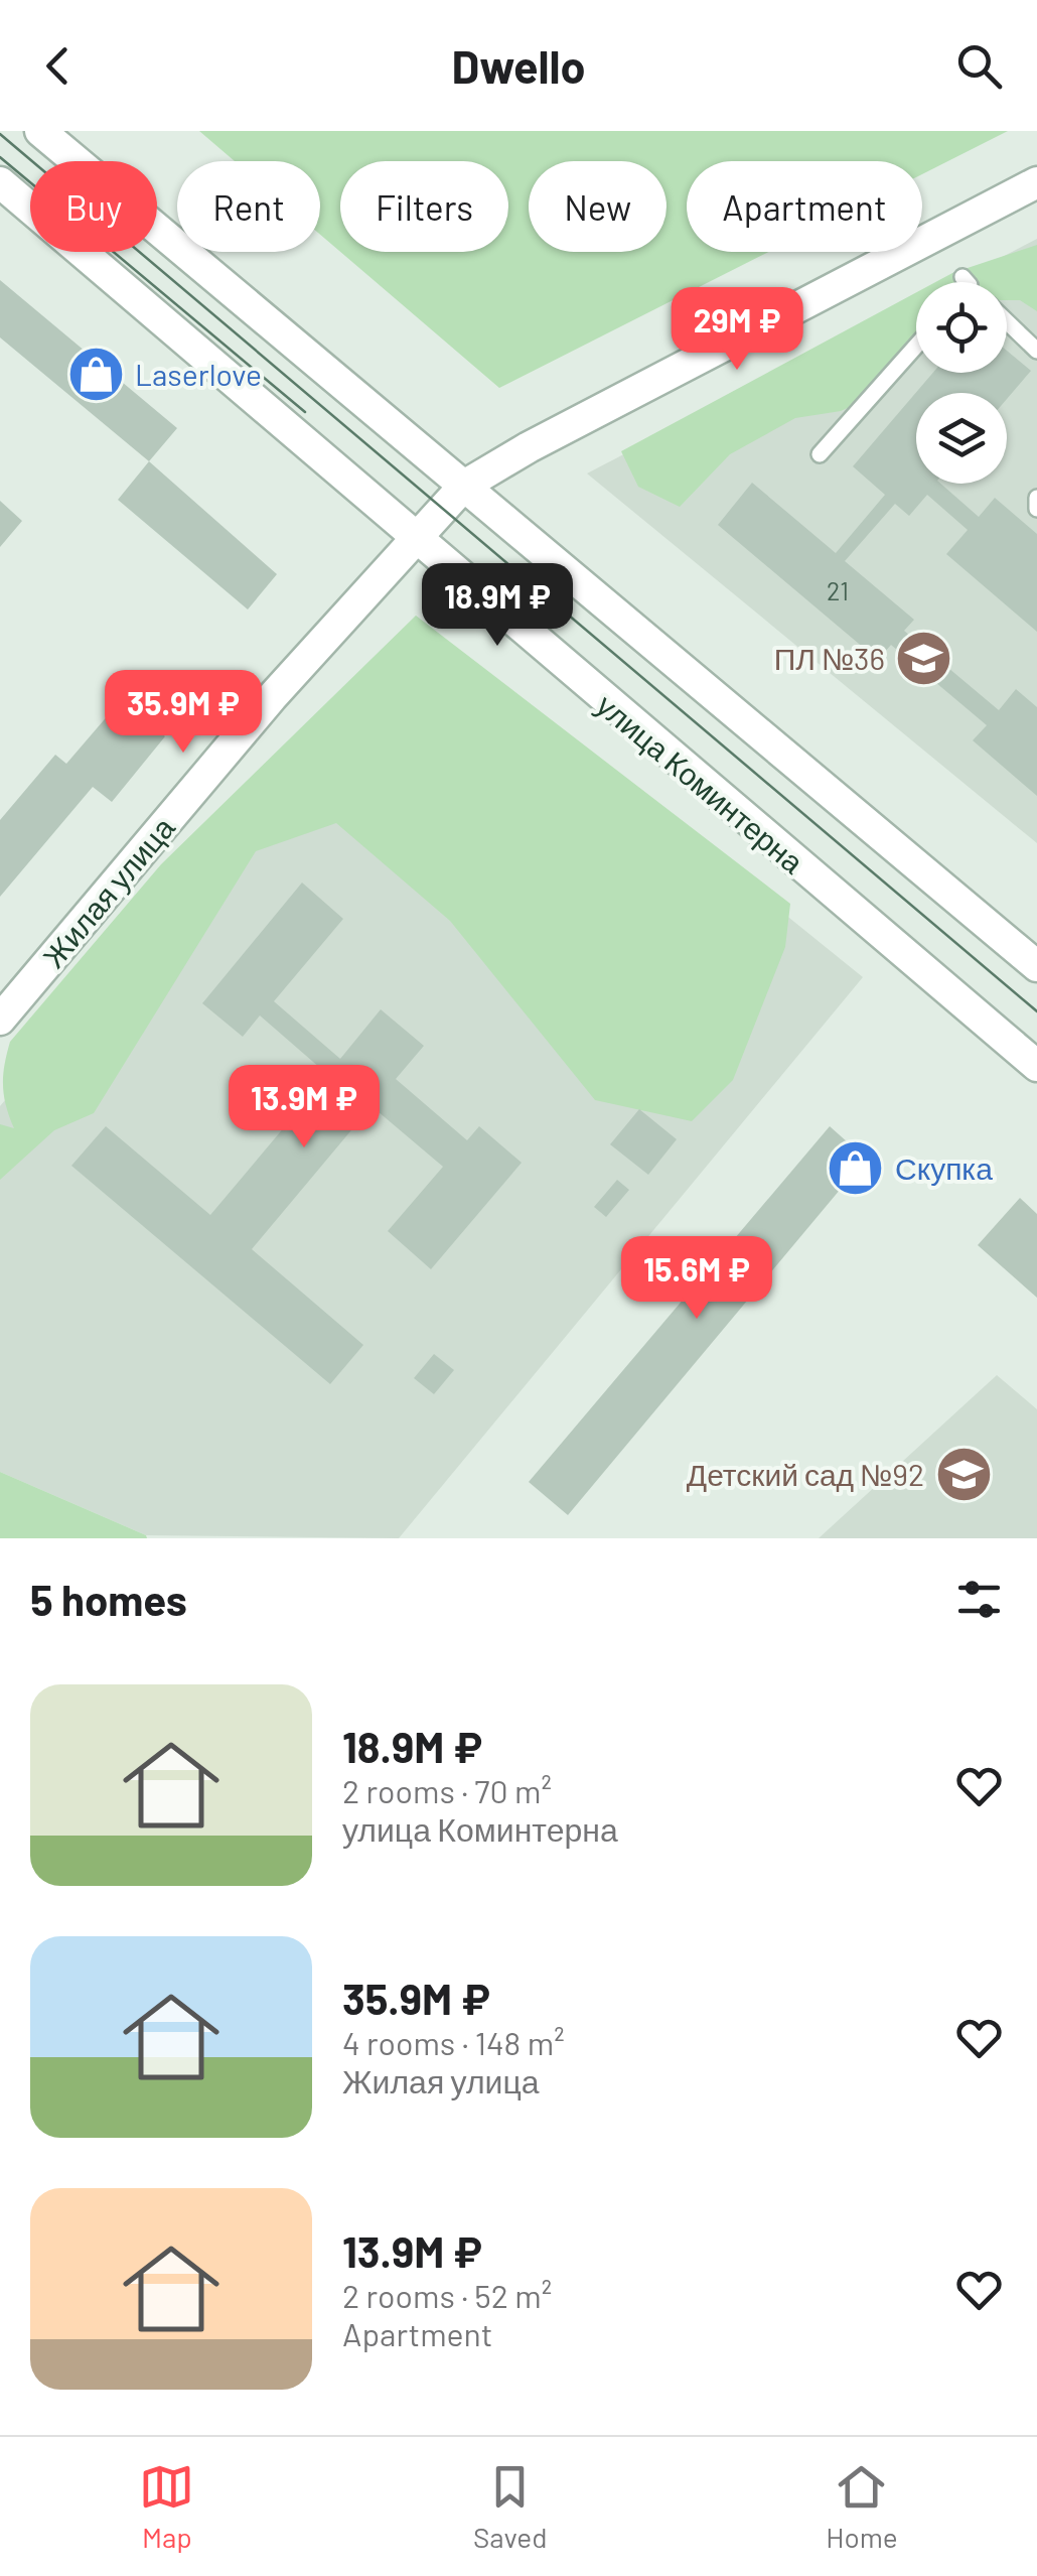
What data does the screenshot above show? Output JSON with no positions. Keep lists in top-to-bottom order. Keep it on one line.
{"streets":{"street":["улица Коминтерна","Жилая улица"]},"crossings":[["улица Коминтерна","Жилая улица"]],"places":{"shop":["Laserlove","Скупка"],"school or university":["ПЛ №36","Детский сад №92"]},"house_numbers":["21"],"page":{"header":"Dwello","chip":["Buy","Rent","Filters","New","Apartment"],"price":["29M ₽","18.9M ₽","35.9M ₽","13.9M ₽","15.6M ₽"],"heading":"5 homes","list":[{"name":"18.9M ₽","note":"2 rooms · 70 m² · улица Коминтерна"},{"name":"35.9M ₽","note":"4 rooms · 148 m² · Жилая улица"},{"name":"13.9M ₽","note":"2 rooms · 52 m² · Apartment"}],"tabs":["Map","Saved","Home"]}}
